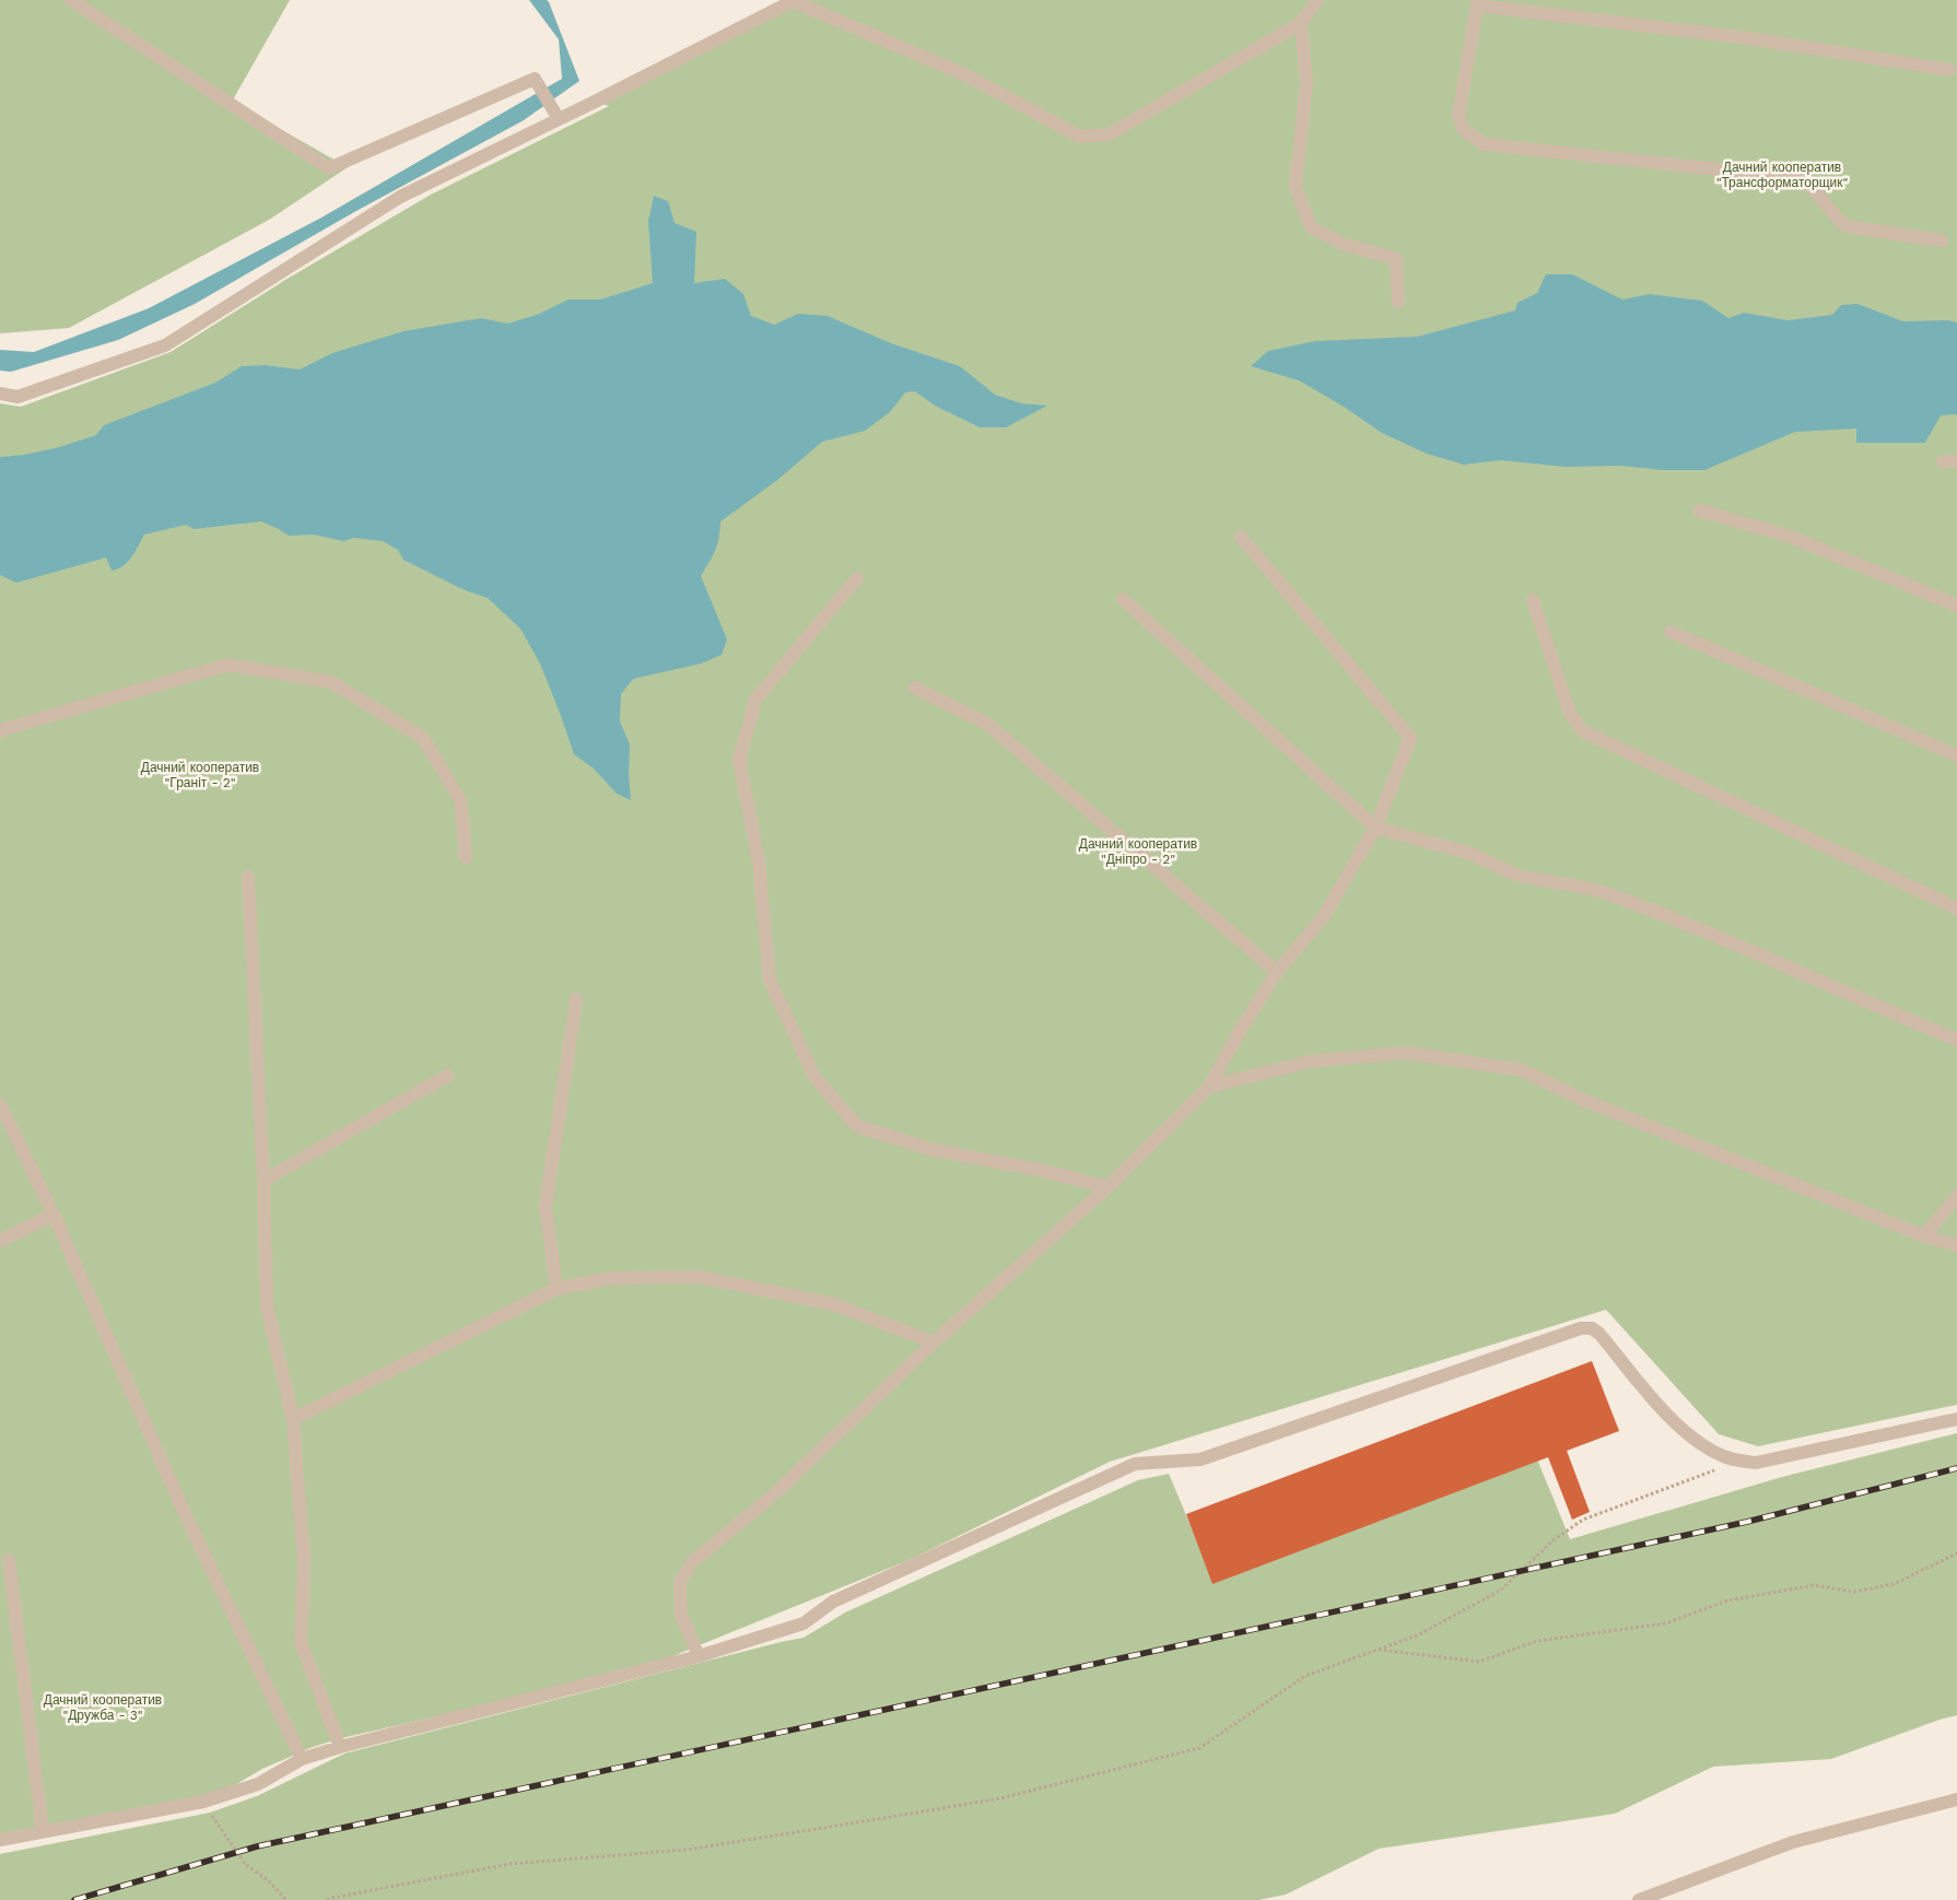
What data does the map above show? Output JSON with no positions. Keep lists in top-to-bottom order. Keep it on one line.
{"parks":["Дачний кооператив \"Трансформаторщик\"","Дачний кооператив \"Граніт - 2\"","Дачний кооператив \"Дніпро - 2\"","Дачний кооператив \"Дружба - 3\""]}
